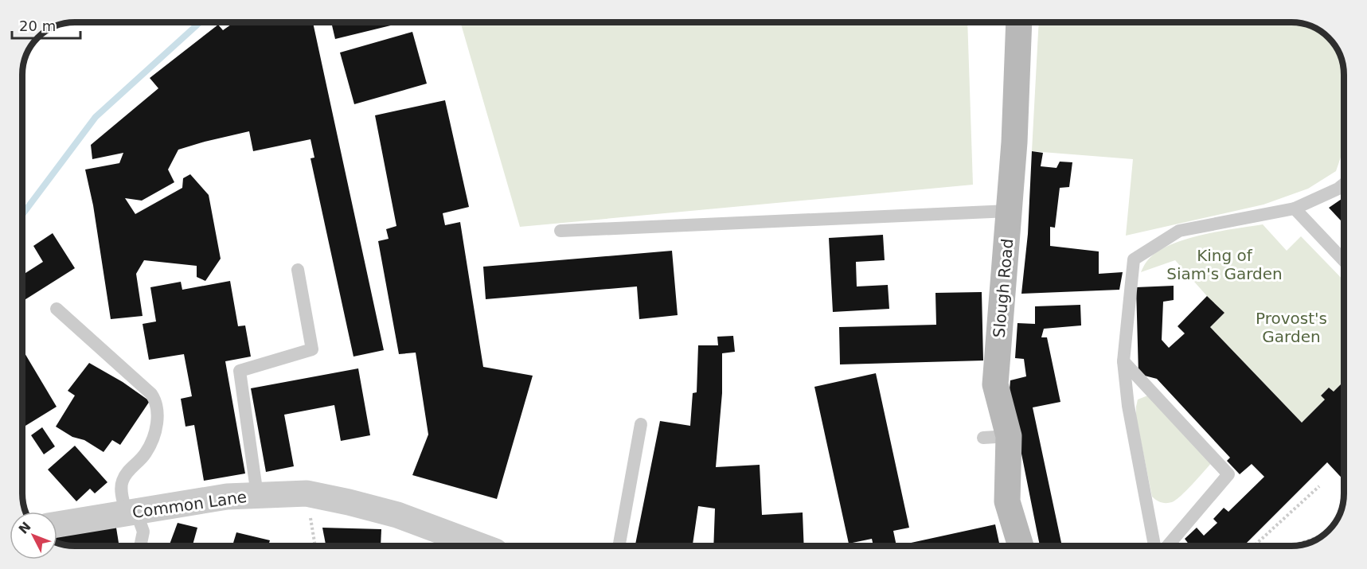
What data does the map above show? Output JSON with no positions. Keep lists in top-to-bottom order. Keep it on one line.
{"streets":{"main road":["Slough Road"],"street":["Common Lane"]},"parks":["King of Siam's Garden","Provost's Garden"],"scale_bar":"20 m","north":"top left"}
